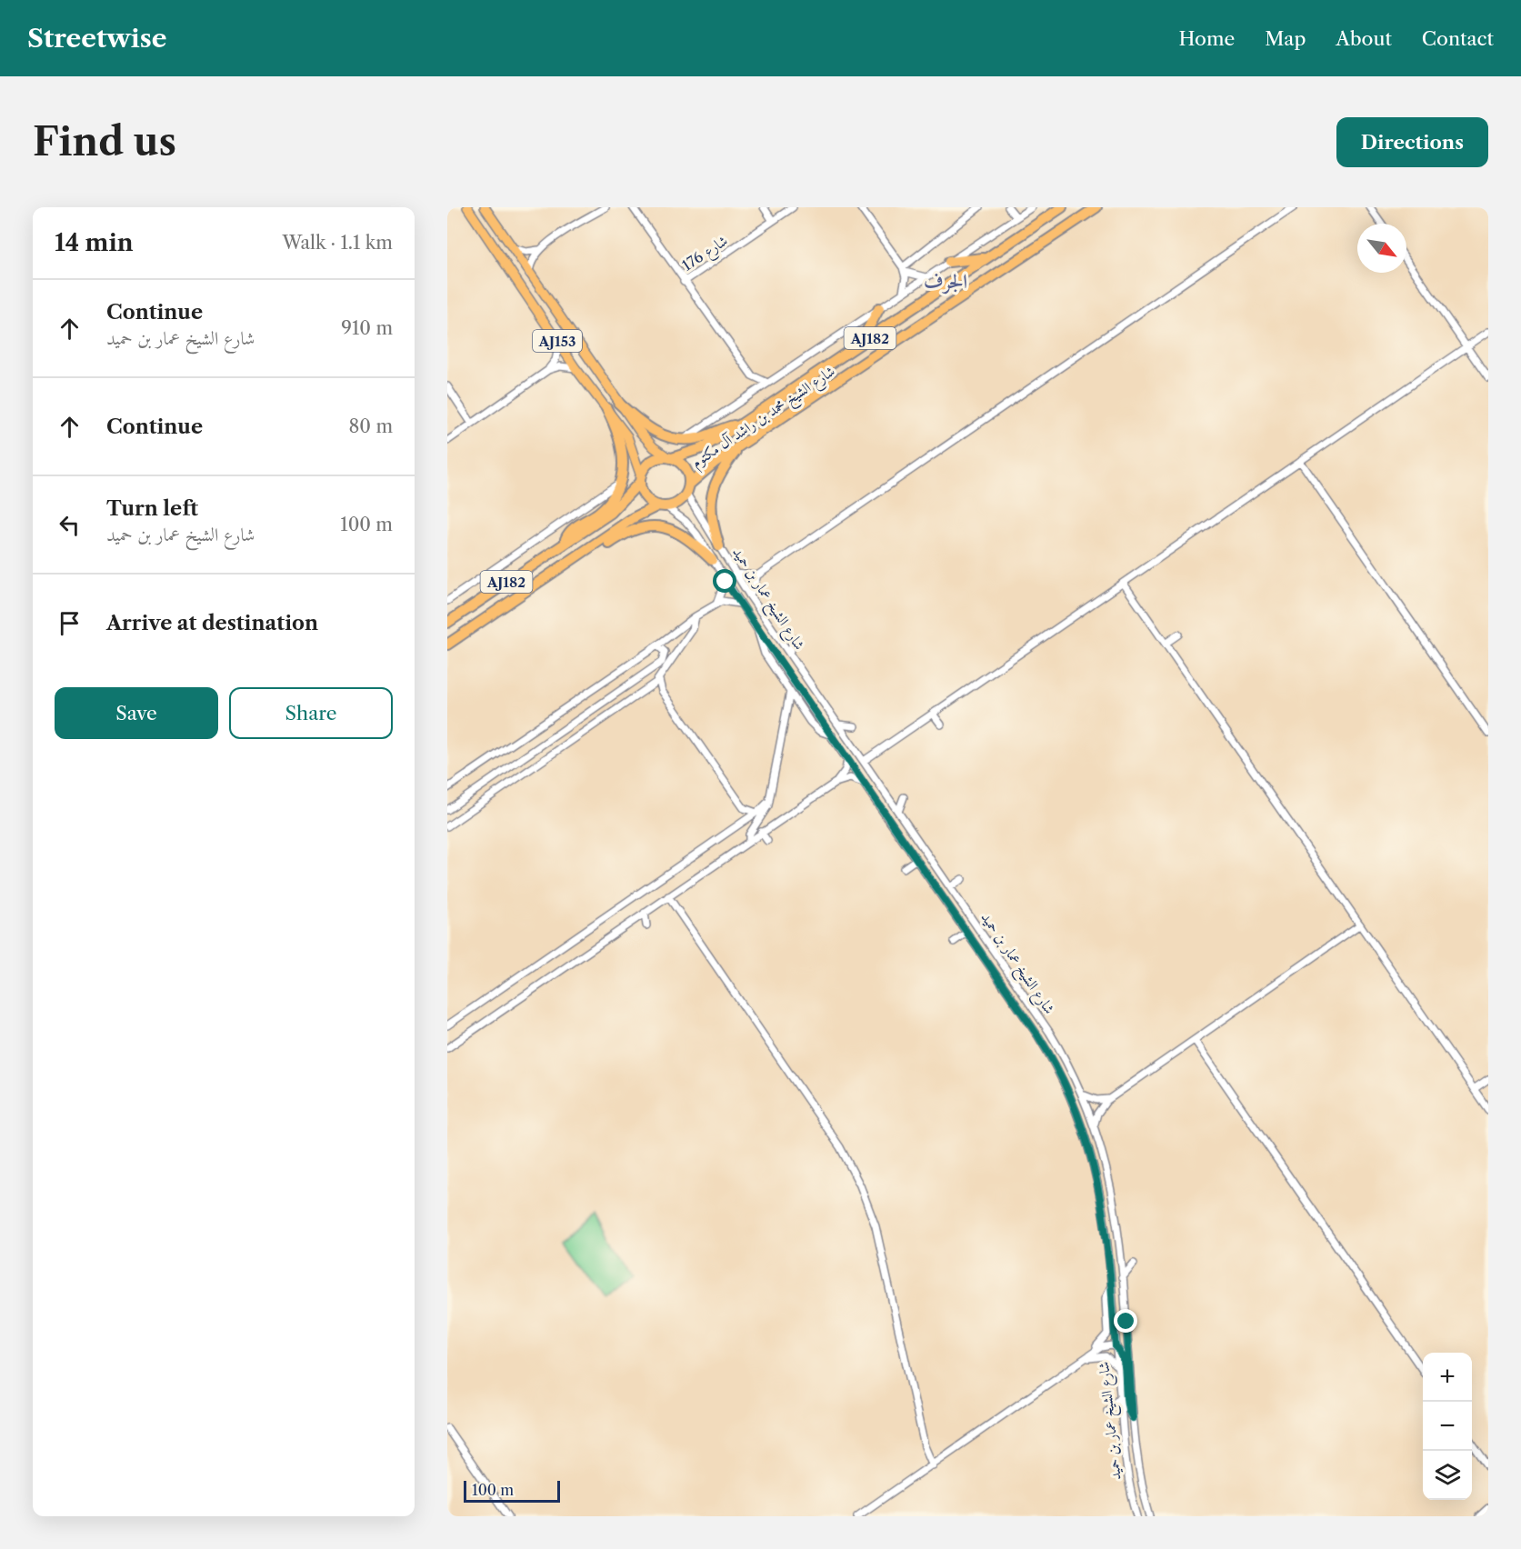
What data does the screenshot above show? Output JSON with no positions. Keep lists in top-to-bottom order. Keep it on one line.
{"streets":{"highway":["AJ182","شارع الشيخ محمد بن راشد آل مكتوم"],"main road":["AJ153"],"street":["شارع 176","شارع الشيخ عمار بن حميد"]},"crossings":[["AJ182","AJ153"],["AJ182","شارع الشيخ محمد بن راشد آل مكتوم"],["AJ182","شارع الشيخ عمار بن حميد"],["AJ153","شارع الشيخ محمد بن راشد آل مكتوم"],["AJ153","شارع الشيخ عمار بن حميد"],["شارع الشيخ محمد بن راشد آل مكتوم","شارع الشيخ عمار بن حميد"]],"districts":["الجرف"],"scale_bar":"100 m","north":"bottom right","page":{"header":"Streetwise","nav":["Home","Map","About","Contact"],"buttons":["Directions",["Save","Share"]],"title":"Find us","heading":["14 min","Walk · 1.1 km"],"list":[["Continue","شارع الشيخ عمار بن حميد","910 m"],["Continue","80 m"],["Turn left","شارع الشيخ عمار بن حميد","100 m"],"Arrive at destination"],"map_buttons":["+","−"],"scale":"100 m"}}
